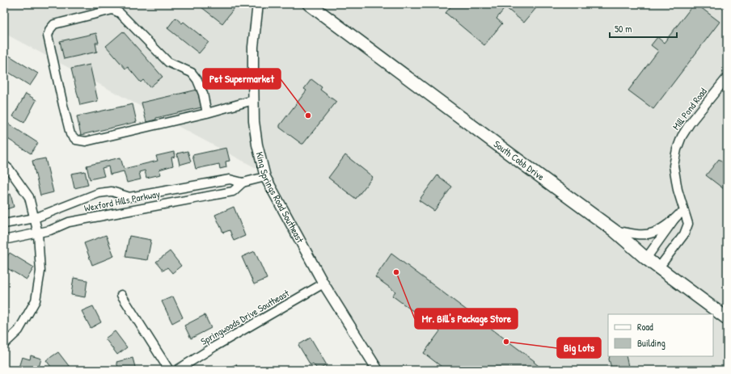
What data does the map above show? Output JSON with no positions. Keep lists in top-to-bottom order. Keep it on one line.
{"streets":{"main road":["South Cobb Drive"],"street":["Mill Pond Road","King Springs Road Southeast","Wexford Hills Parkway","Springwoods Drive Southeast"]},"crossings":[["Mill Pond Road","South Cobb Drive"],["King Springs Road Southeast","Wexford Hills Parkway"],["King Springs Road Southeast","Springwoods Drive Southeast"]],"places":["Pet Supermarket","Mr. Bill's Package Store","Big Lots"],"legend":["Road","Building"],"scale_bar":"50 m"}
